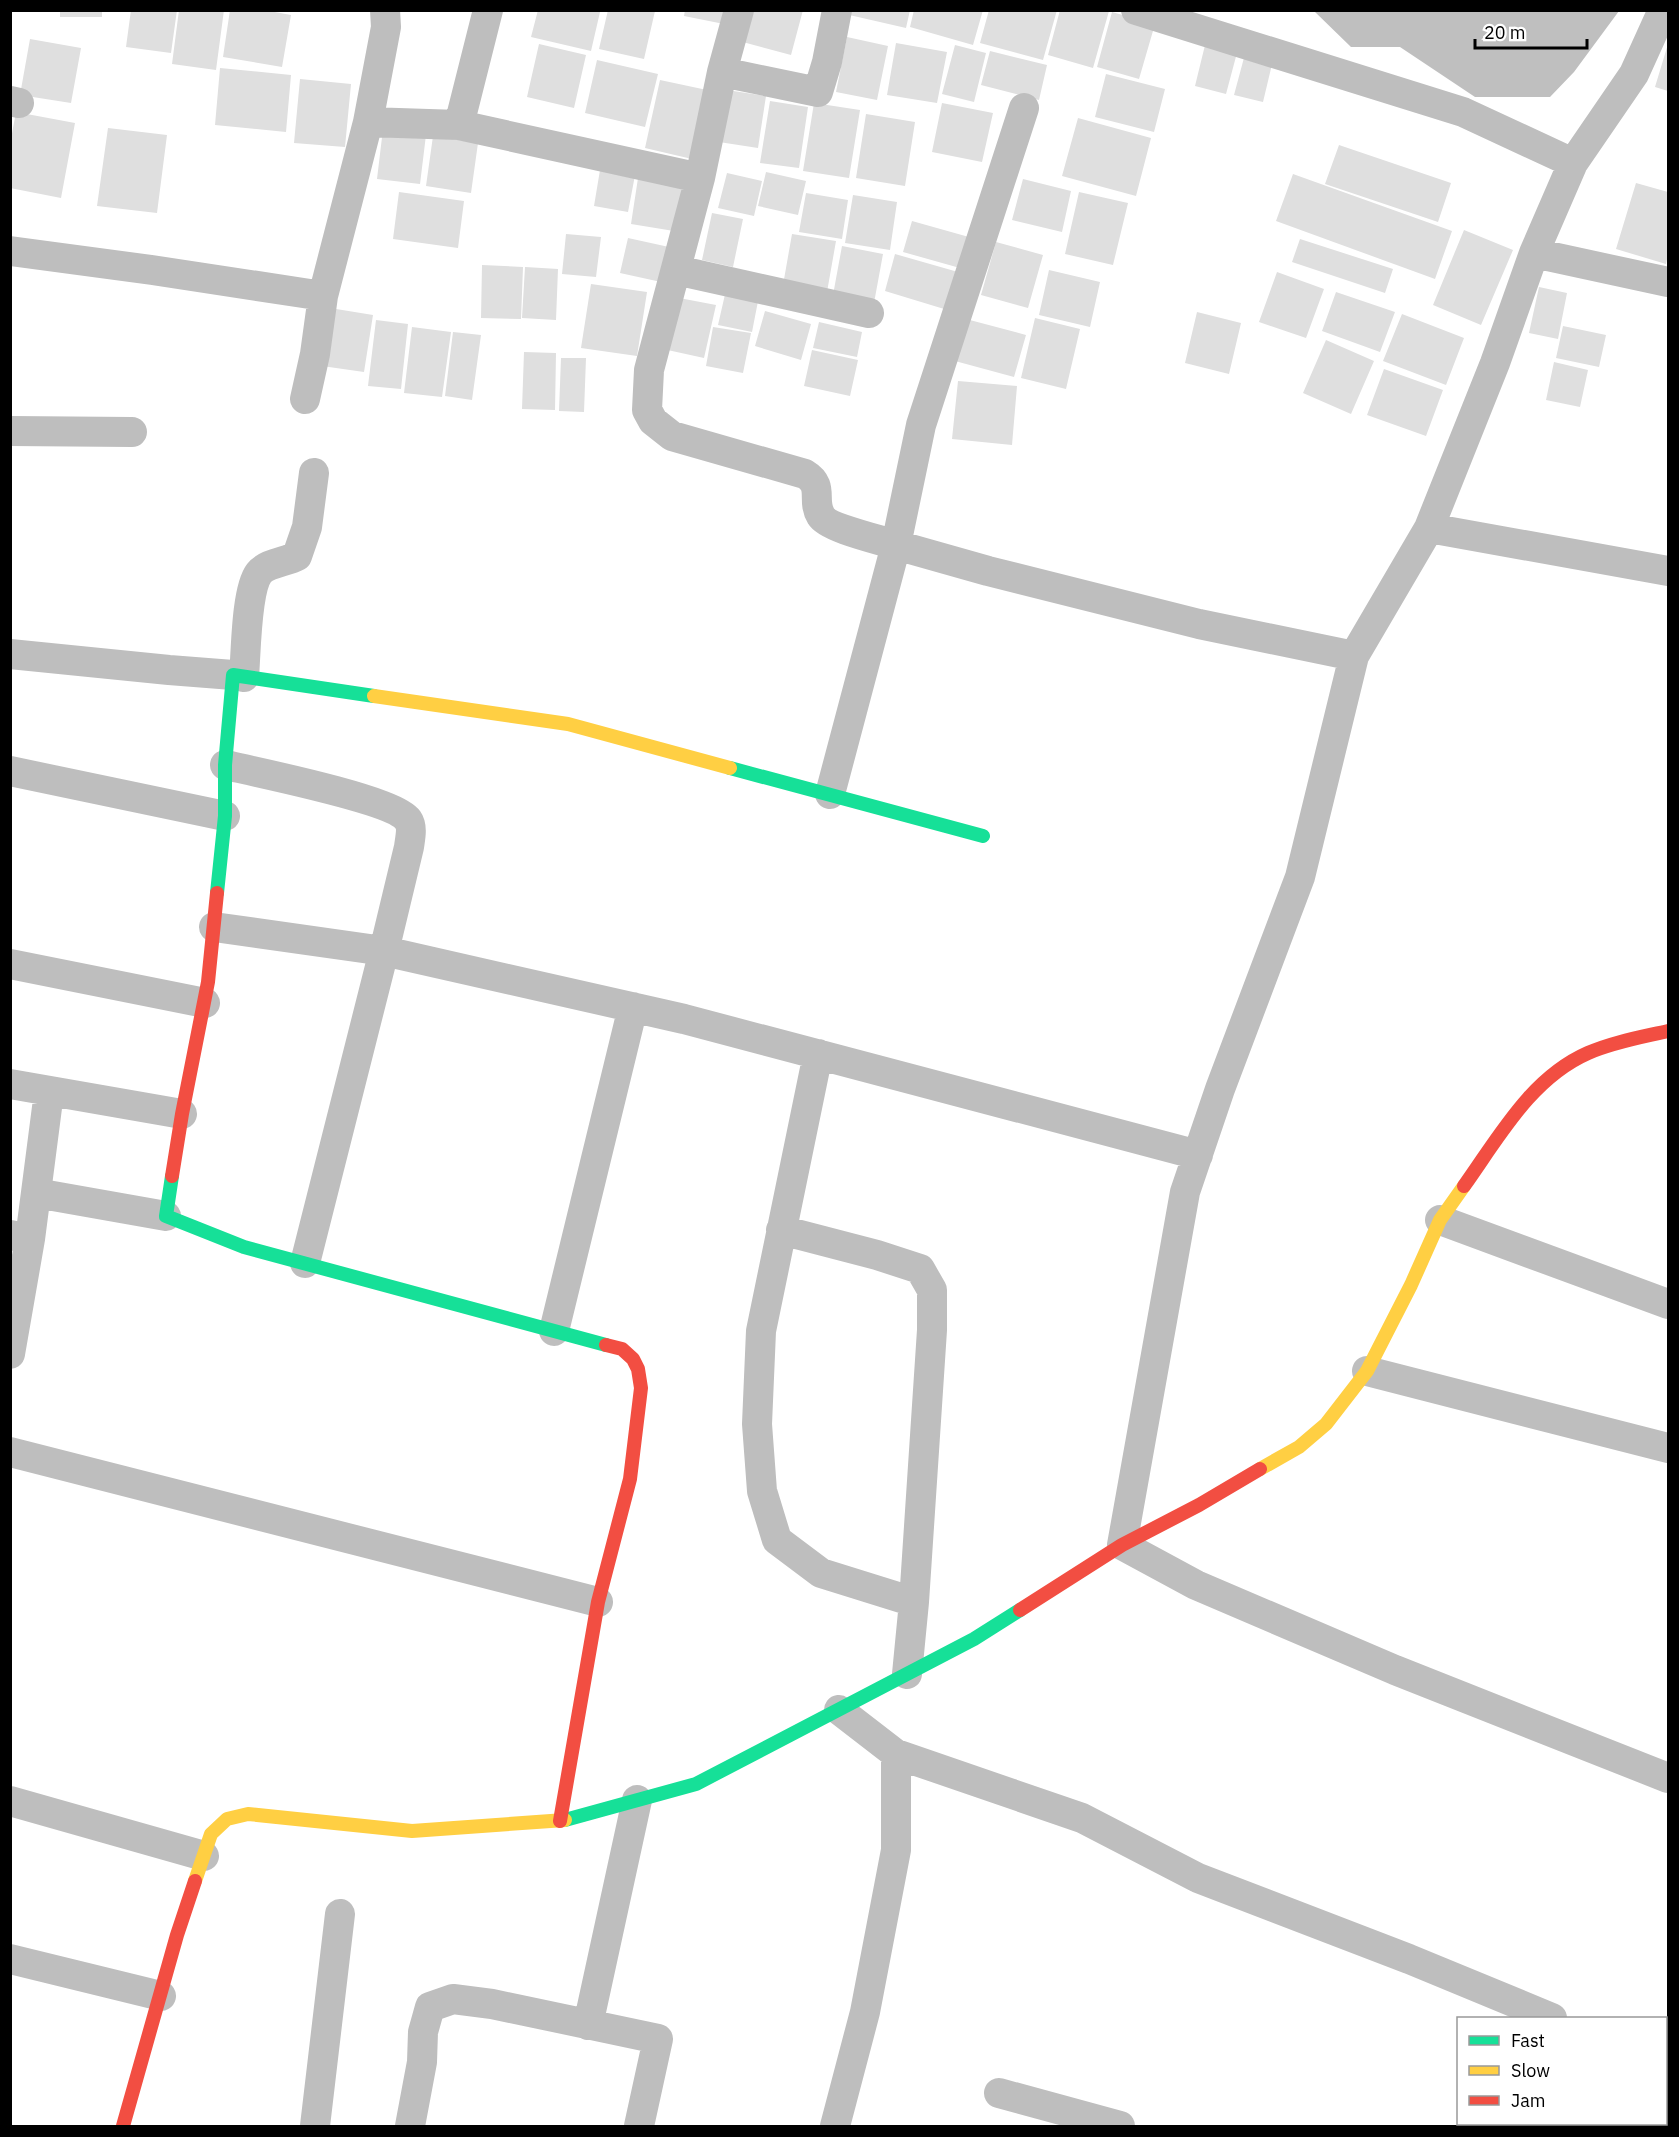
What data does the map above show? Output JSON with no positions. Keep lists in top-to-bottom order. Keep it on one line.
{"legend":["Fast","Slow","Jam"],"scale_bar":"20 m"}
